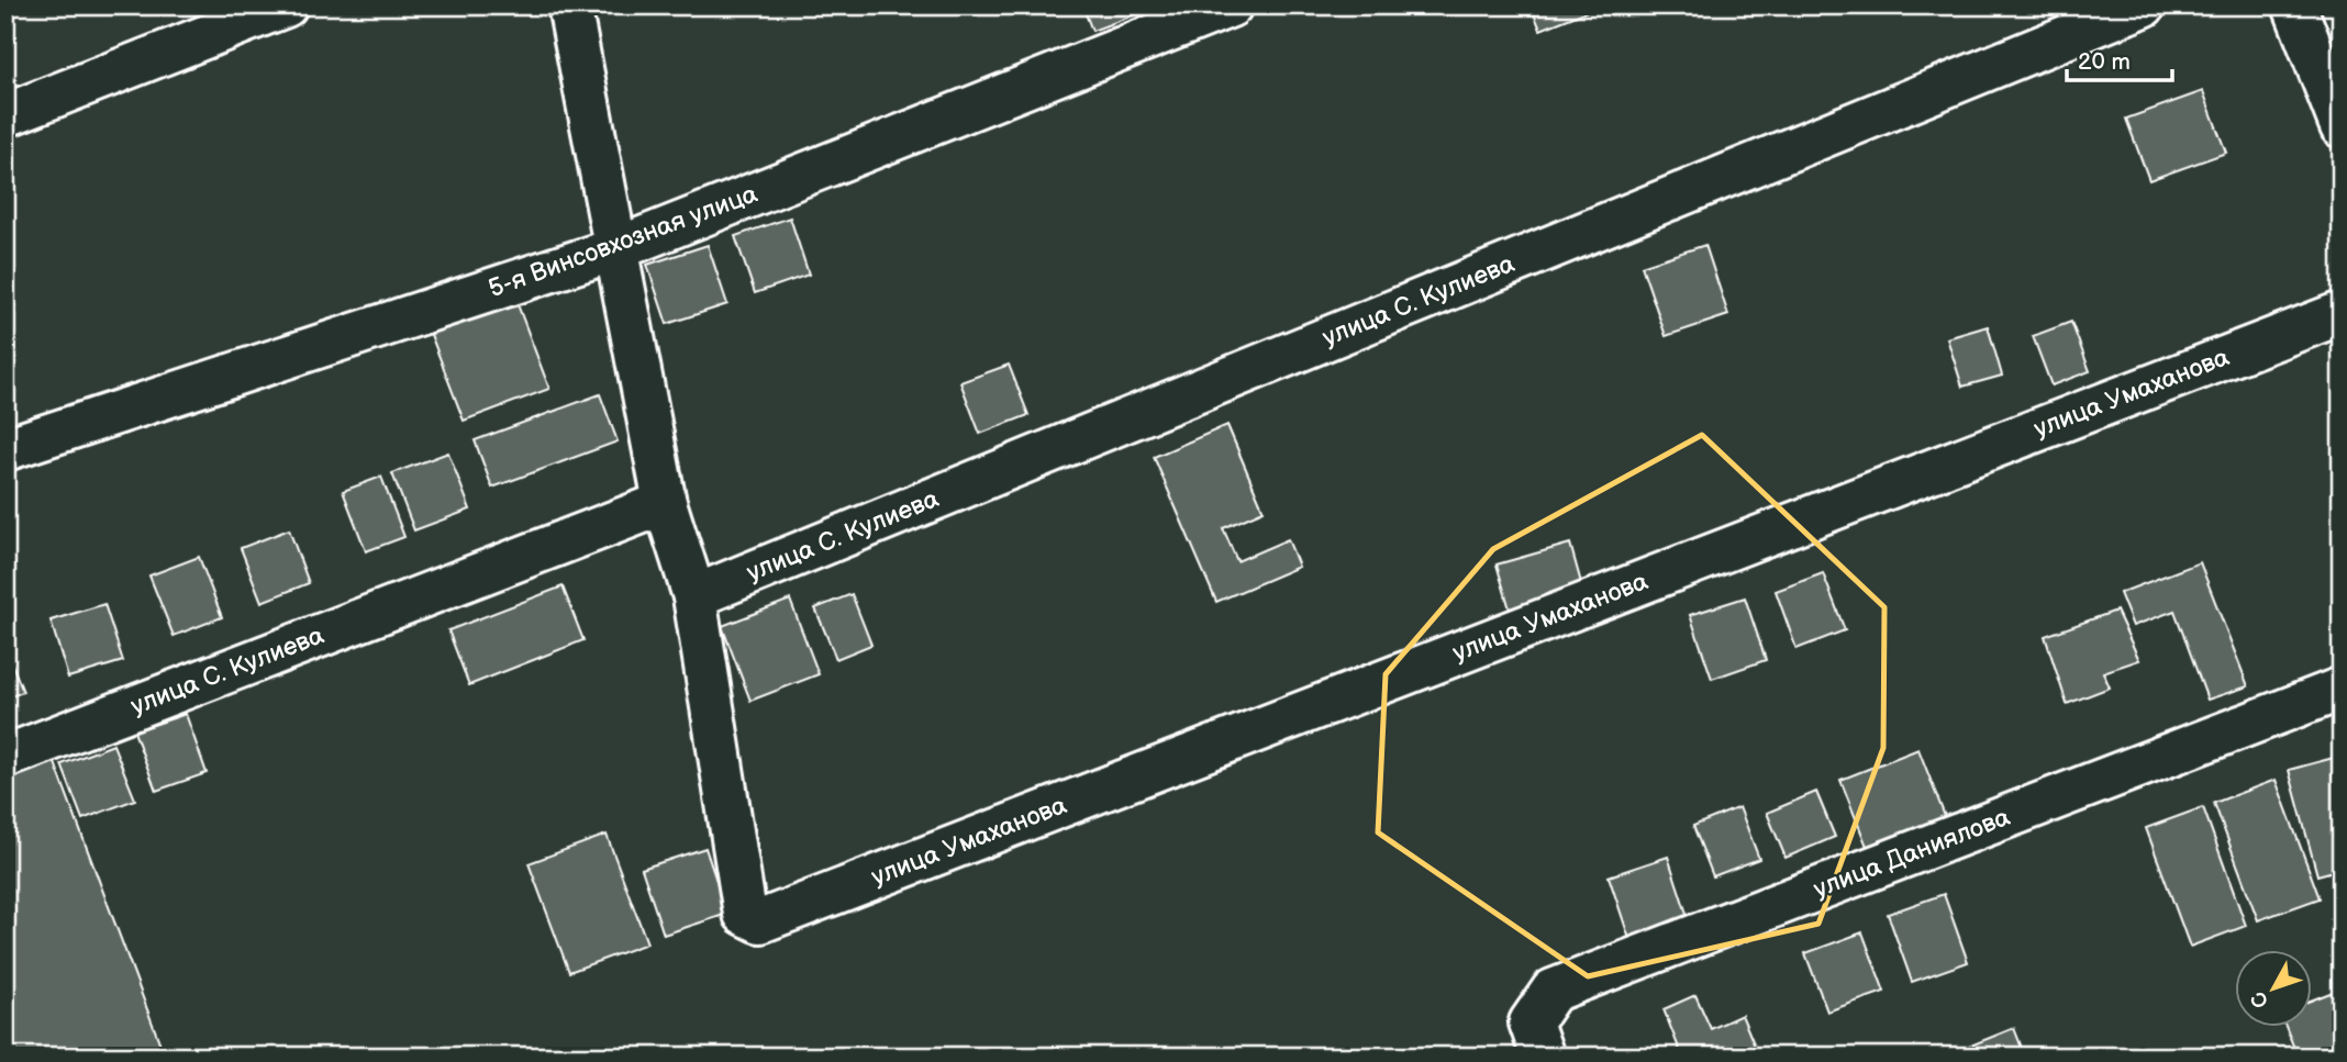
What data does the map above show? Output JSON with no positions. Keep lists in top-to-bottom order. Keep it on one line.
{"streets":{"street":["5-я Винсовхозная улица","улица С. Кулиева","улица Умаханова","улица Даниялова"]},"crossings":[["улица С. Кулиева","улица Умаханова"]],"scale_bar":"20 m","north":"bottom left"}
